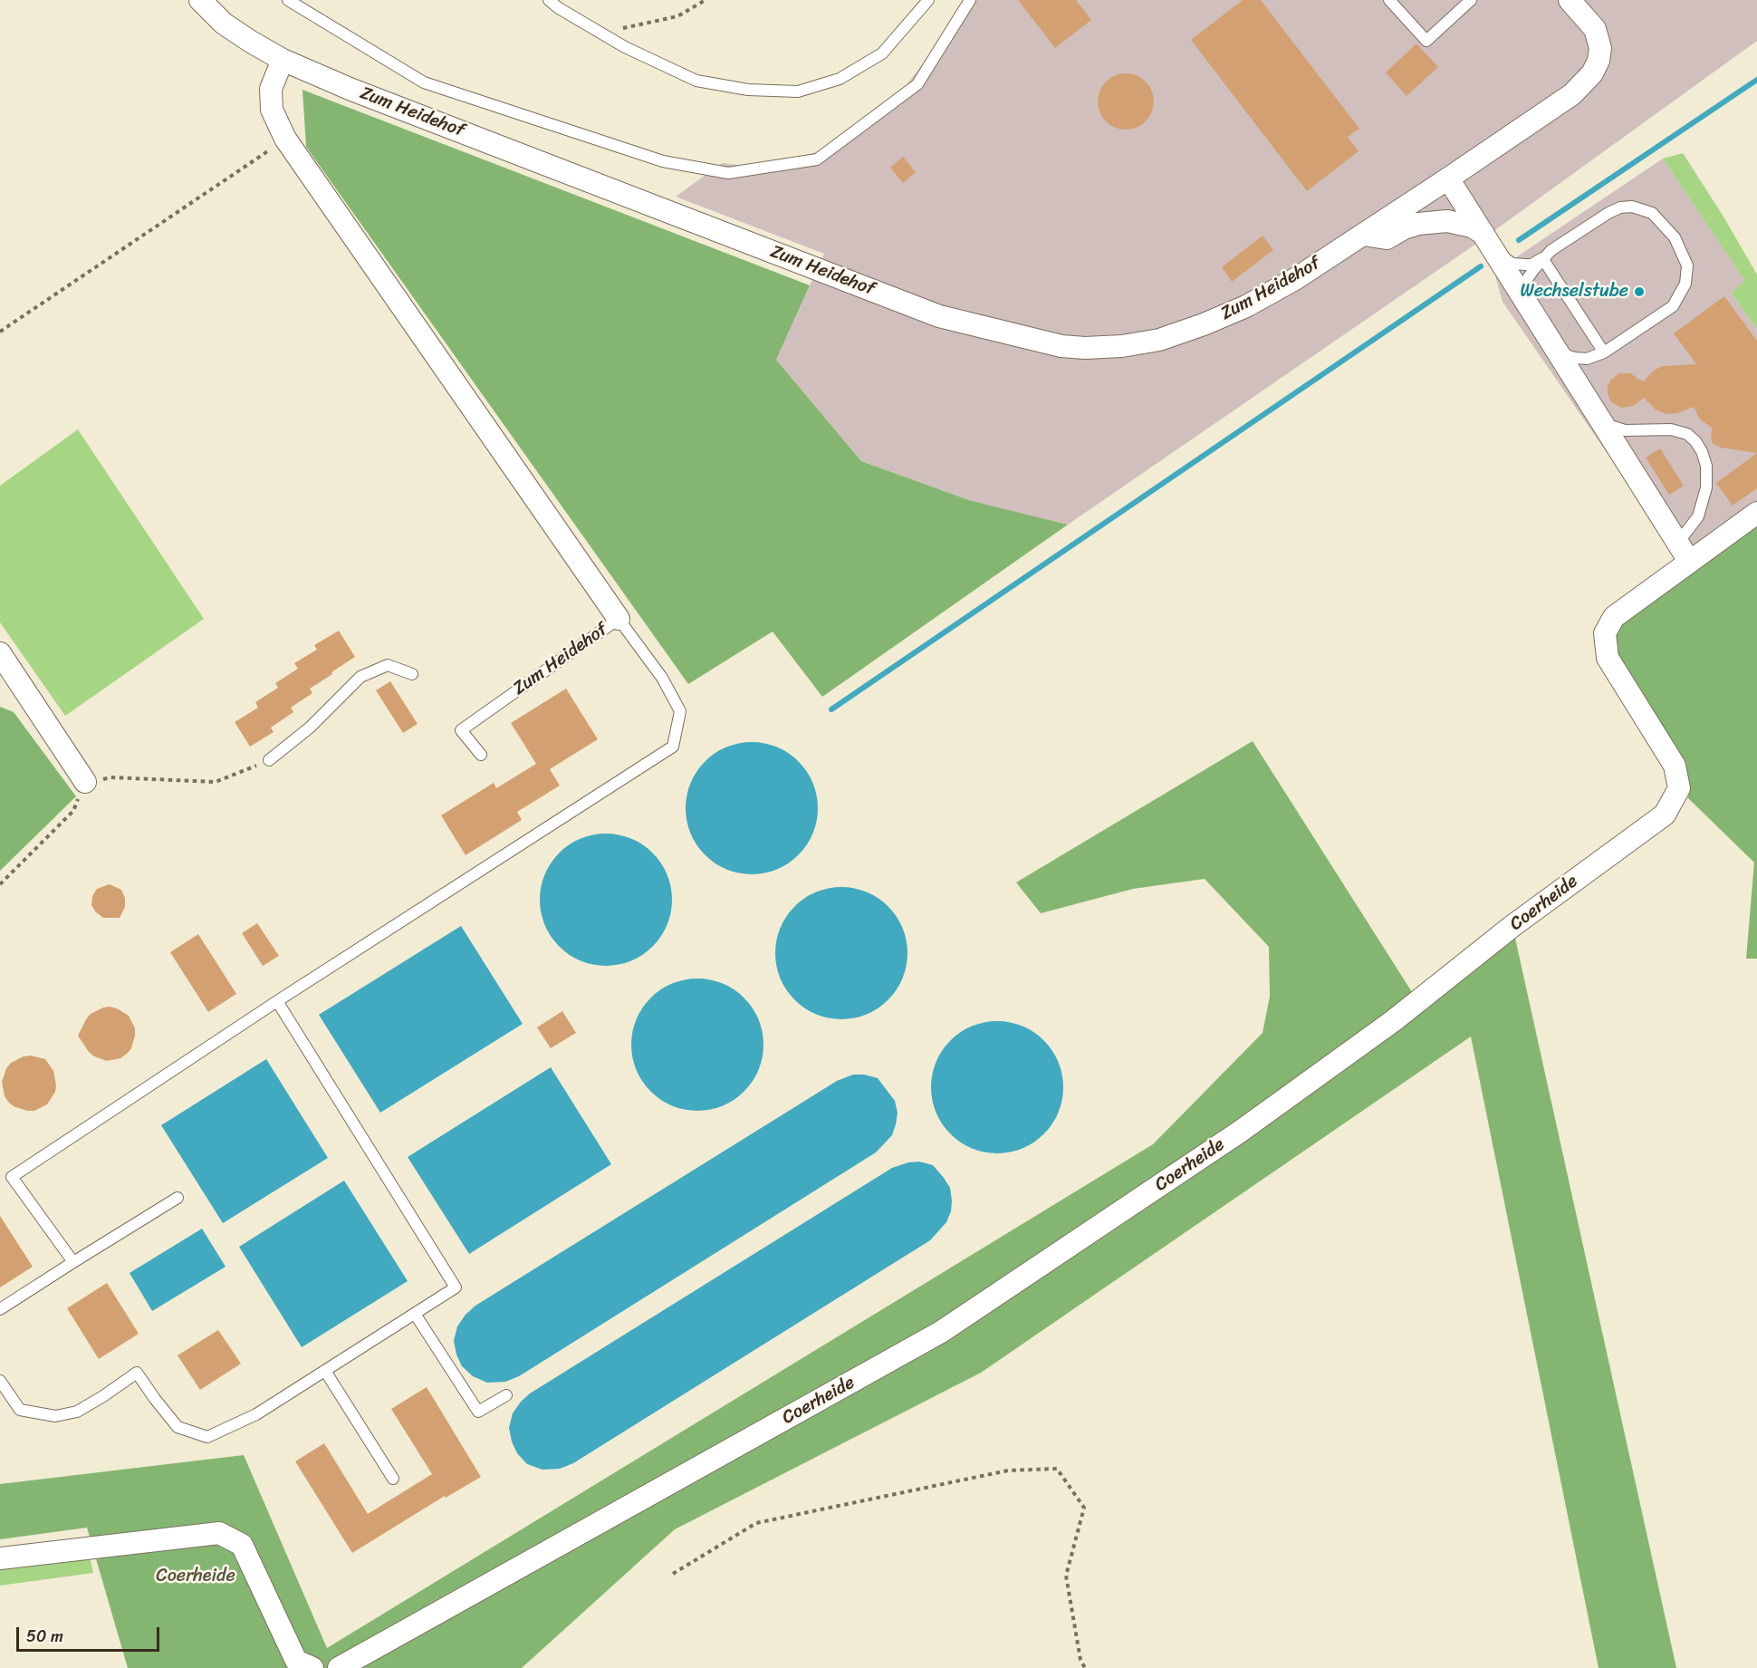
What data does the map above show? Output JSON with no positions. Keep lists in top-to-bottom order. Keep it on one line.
{"streets":{"street":["Zum Heidehof","Coerheide"]},"parks":["Coerheide"],"places":["Wechselstube"],"scale_bar":"50 m"}
